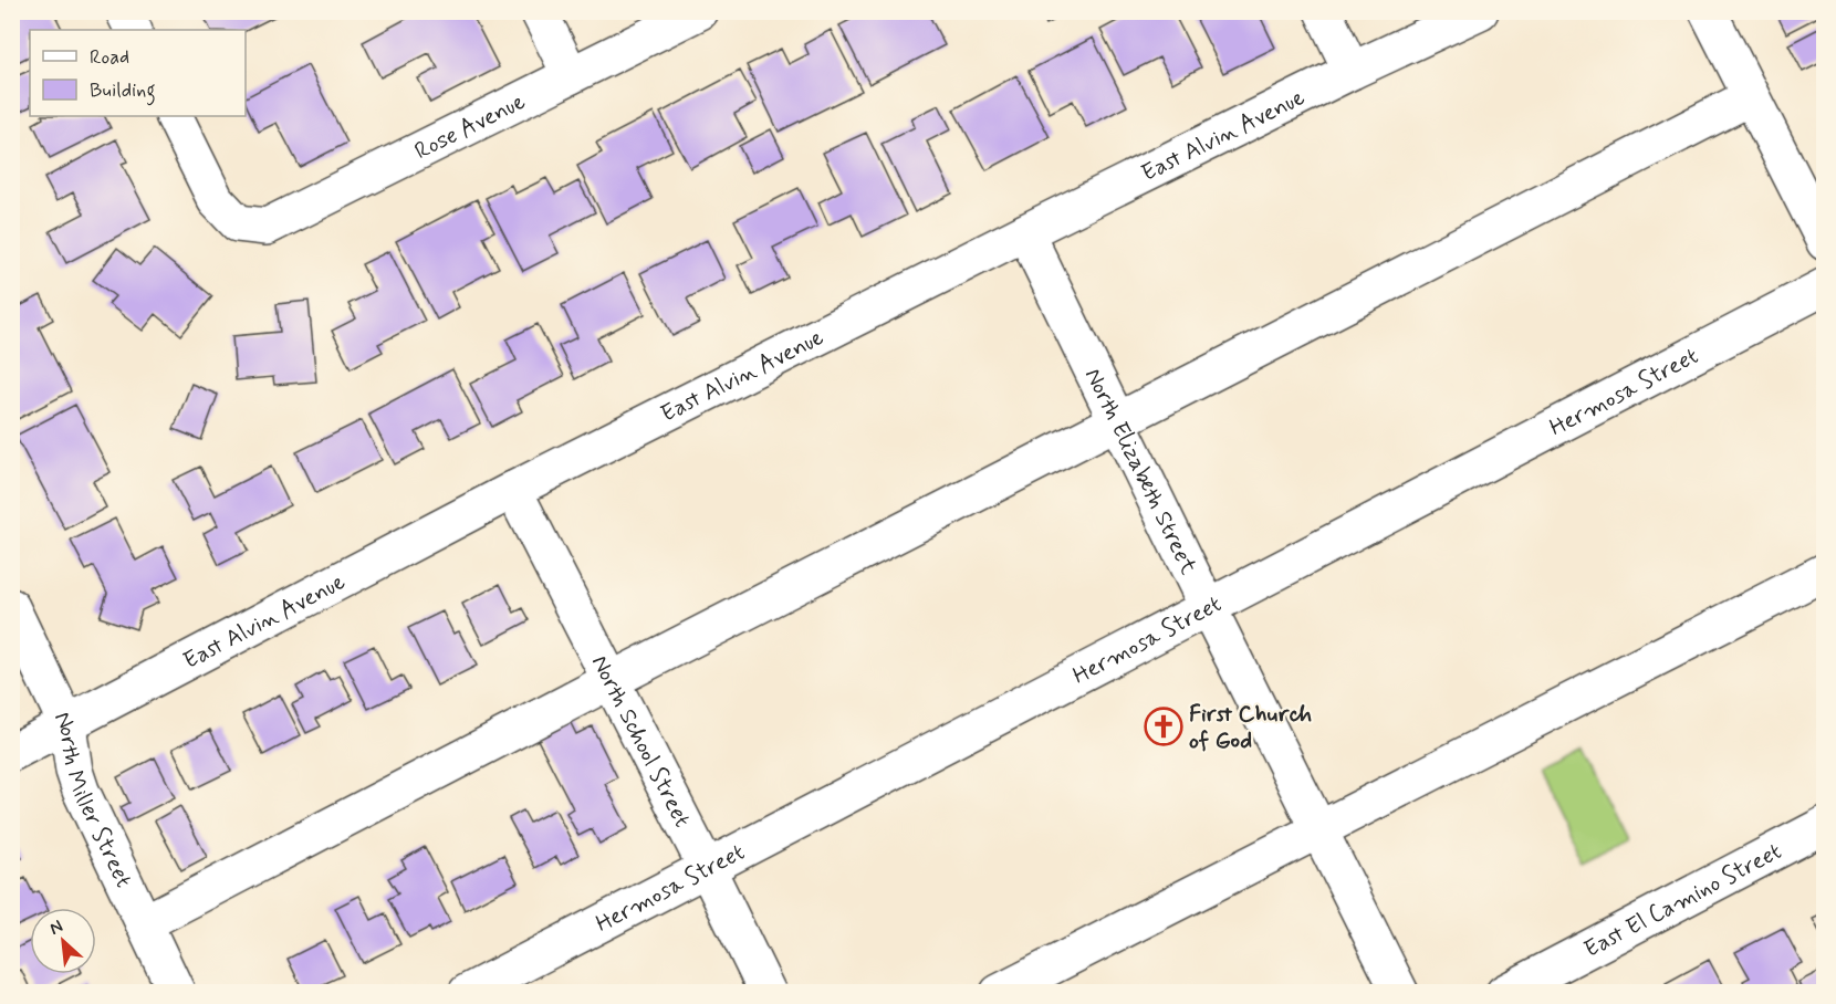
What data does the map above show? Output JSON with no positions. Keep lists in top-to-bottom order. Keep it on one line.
{"streets":{"street":["Rose Avenue","East Alvin Avenue","Hermosa Street","North Elizabeth Street","North School Street","North Miller Street","East El Camino Street"]},"crossings":[["East Alvin Avenue","North Elizabeth Street"],["East Alvin Avenue","North School Street"],["East Alvin Avenue","North Miller Street"],["Hermosa Street","North Elizabeth Street"],["Hermosa Street","North School Street"]],"places":{"church":["First Church of God"]},"legend":["Road","Building"],"north":"top left"}
